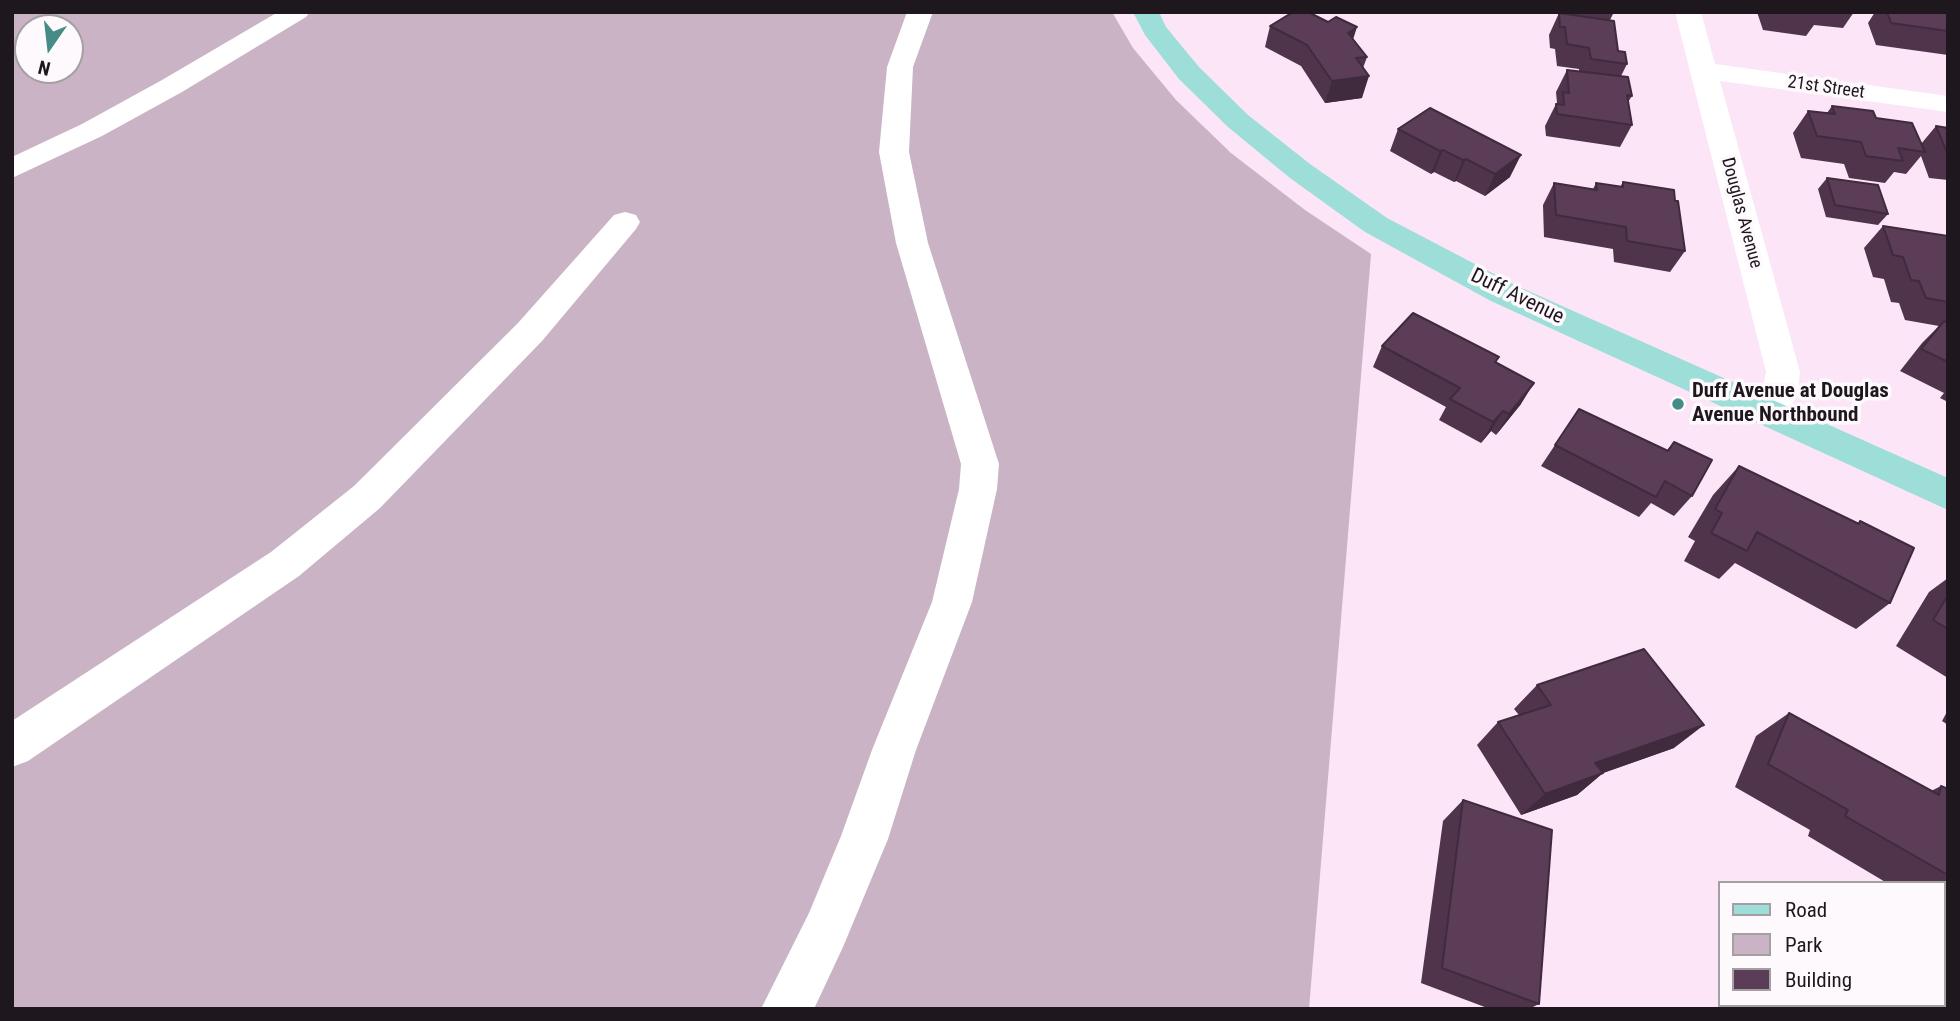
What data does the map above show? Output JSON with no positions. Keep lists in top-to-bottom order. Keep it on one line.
{"streets":{"main road":["Duff Avenue"],"street":["21st Street","Douglas Avenue"]},"crossings":[["21st Street","Douglas Avenue"],["Douglas Avenue","Duff Avenue"]],"places":["Duff Avenue at Douglas Avenue Northbound"],"legend":["Road","Park","Building"],"north":"bottom"}
